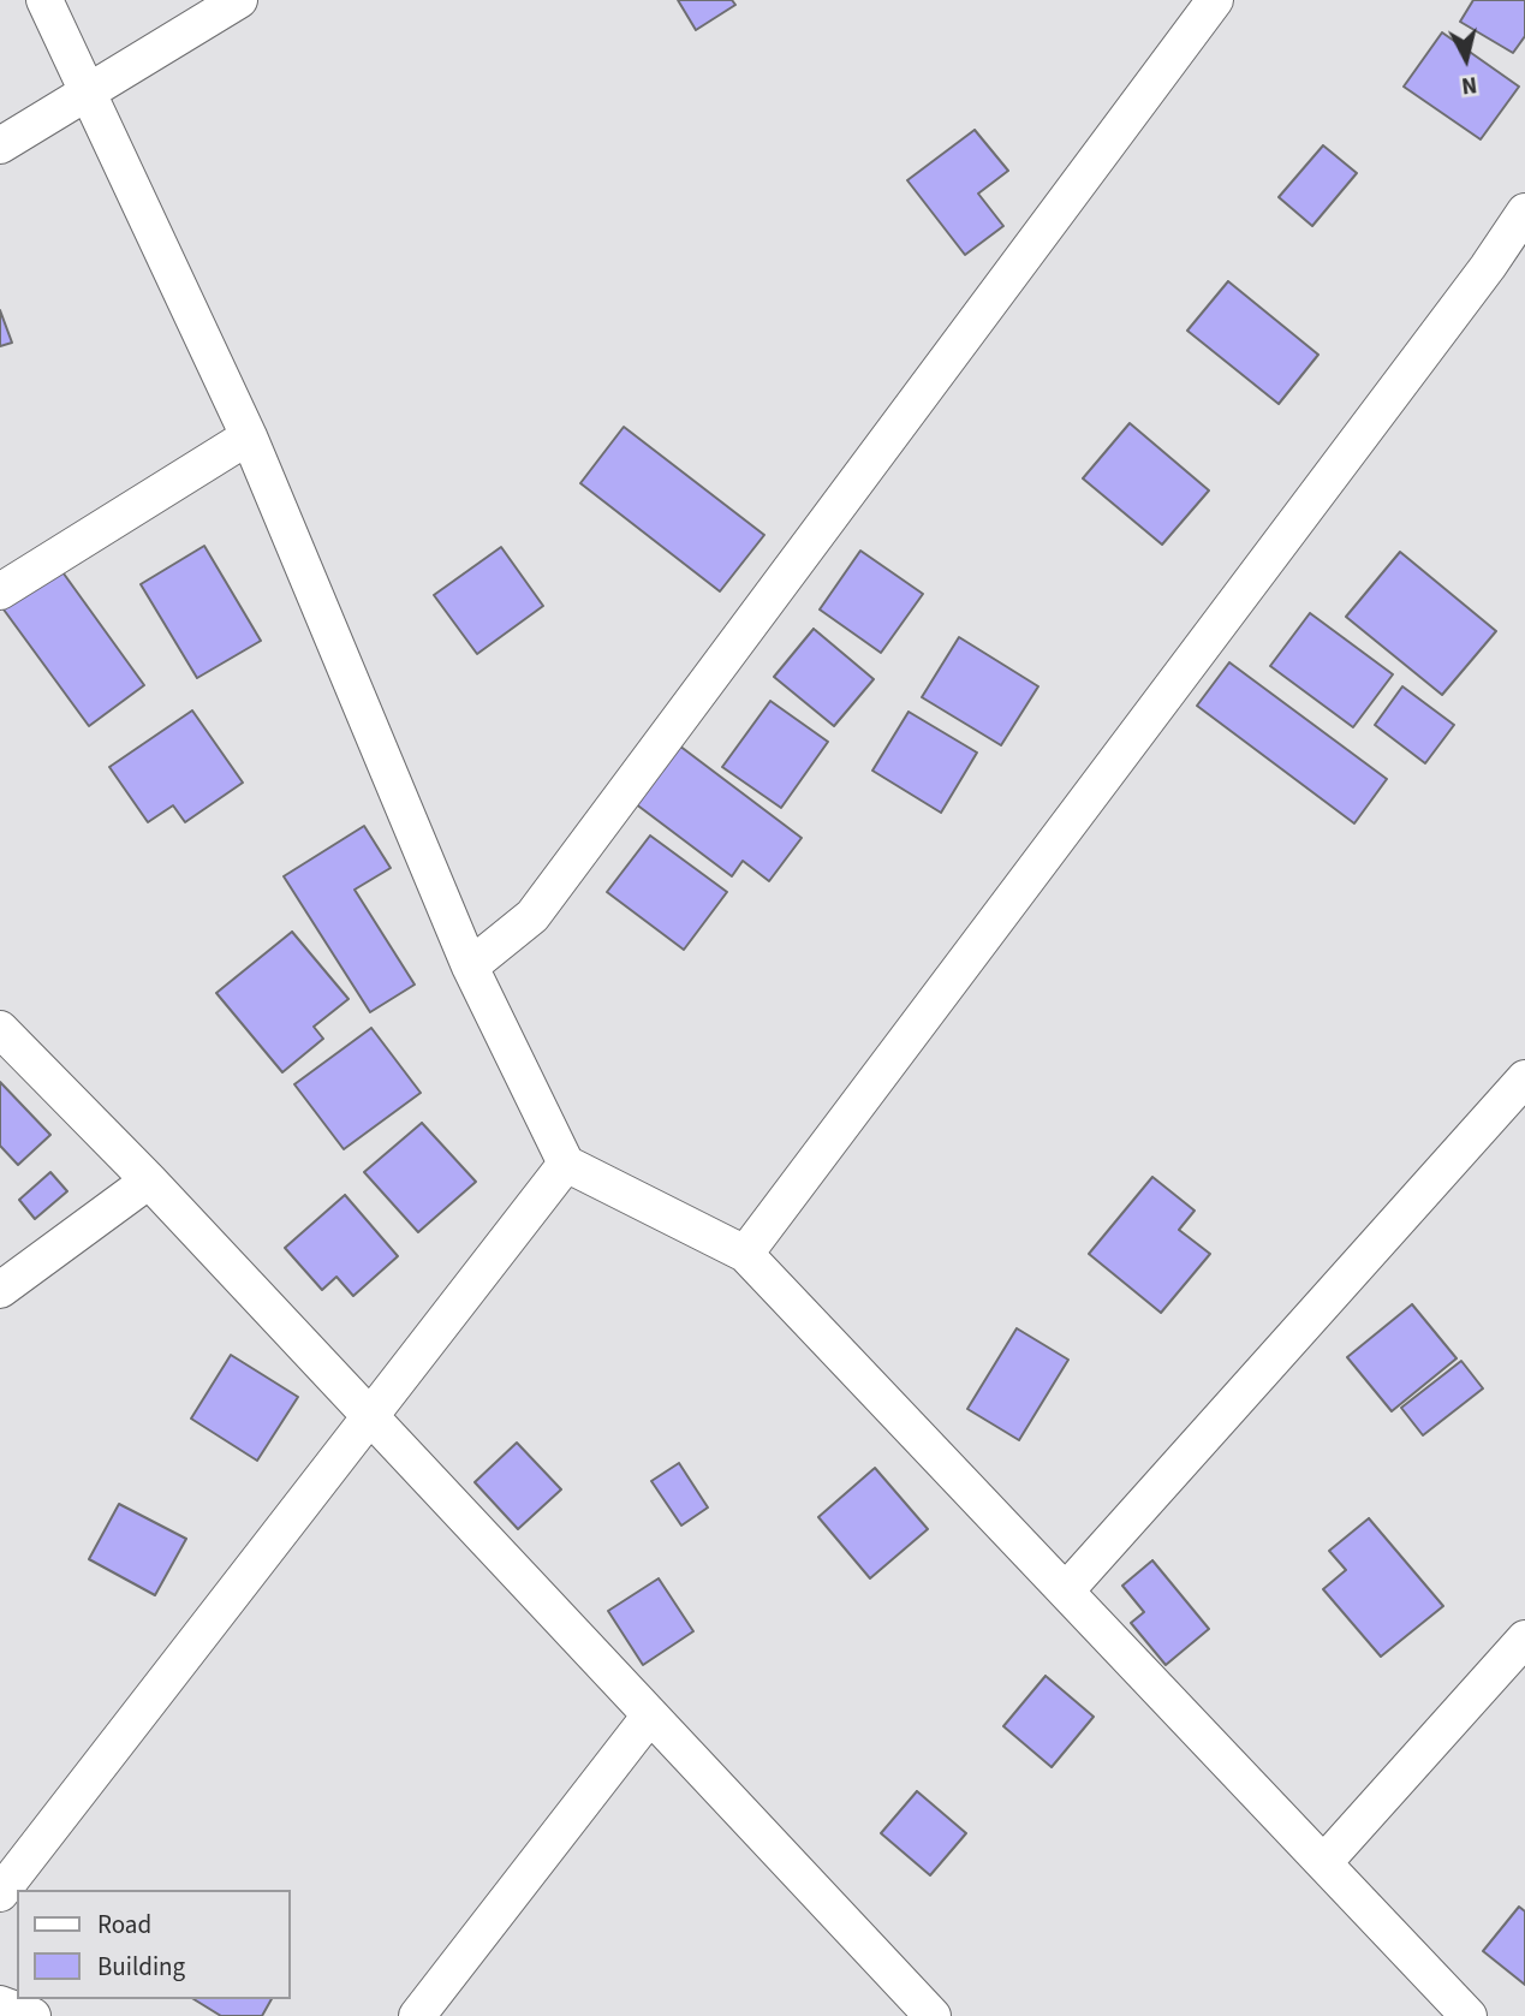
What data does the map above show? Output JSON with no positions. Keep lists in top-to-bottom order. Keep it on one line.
{"legend":["Road","Building"],"north":"bottom"}
